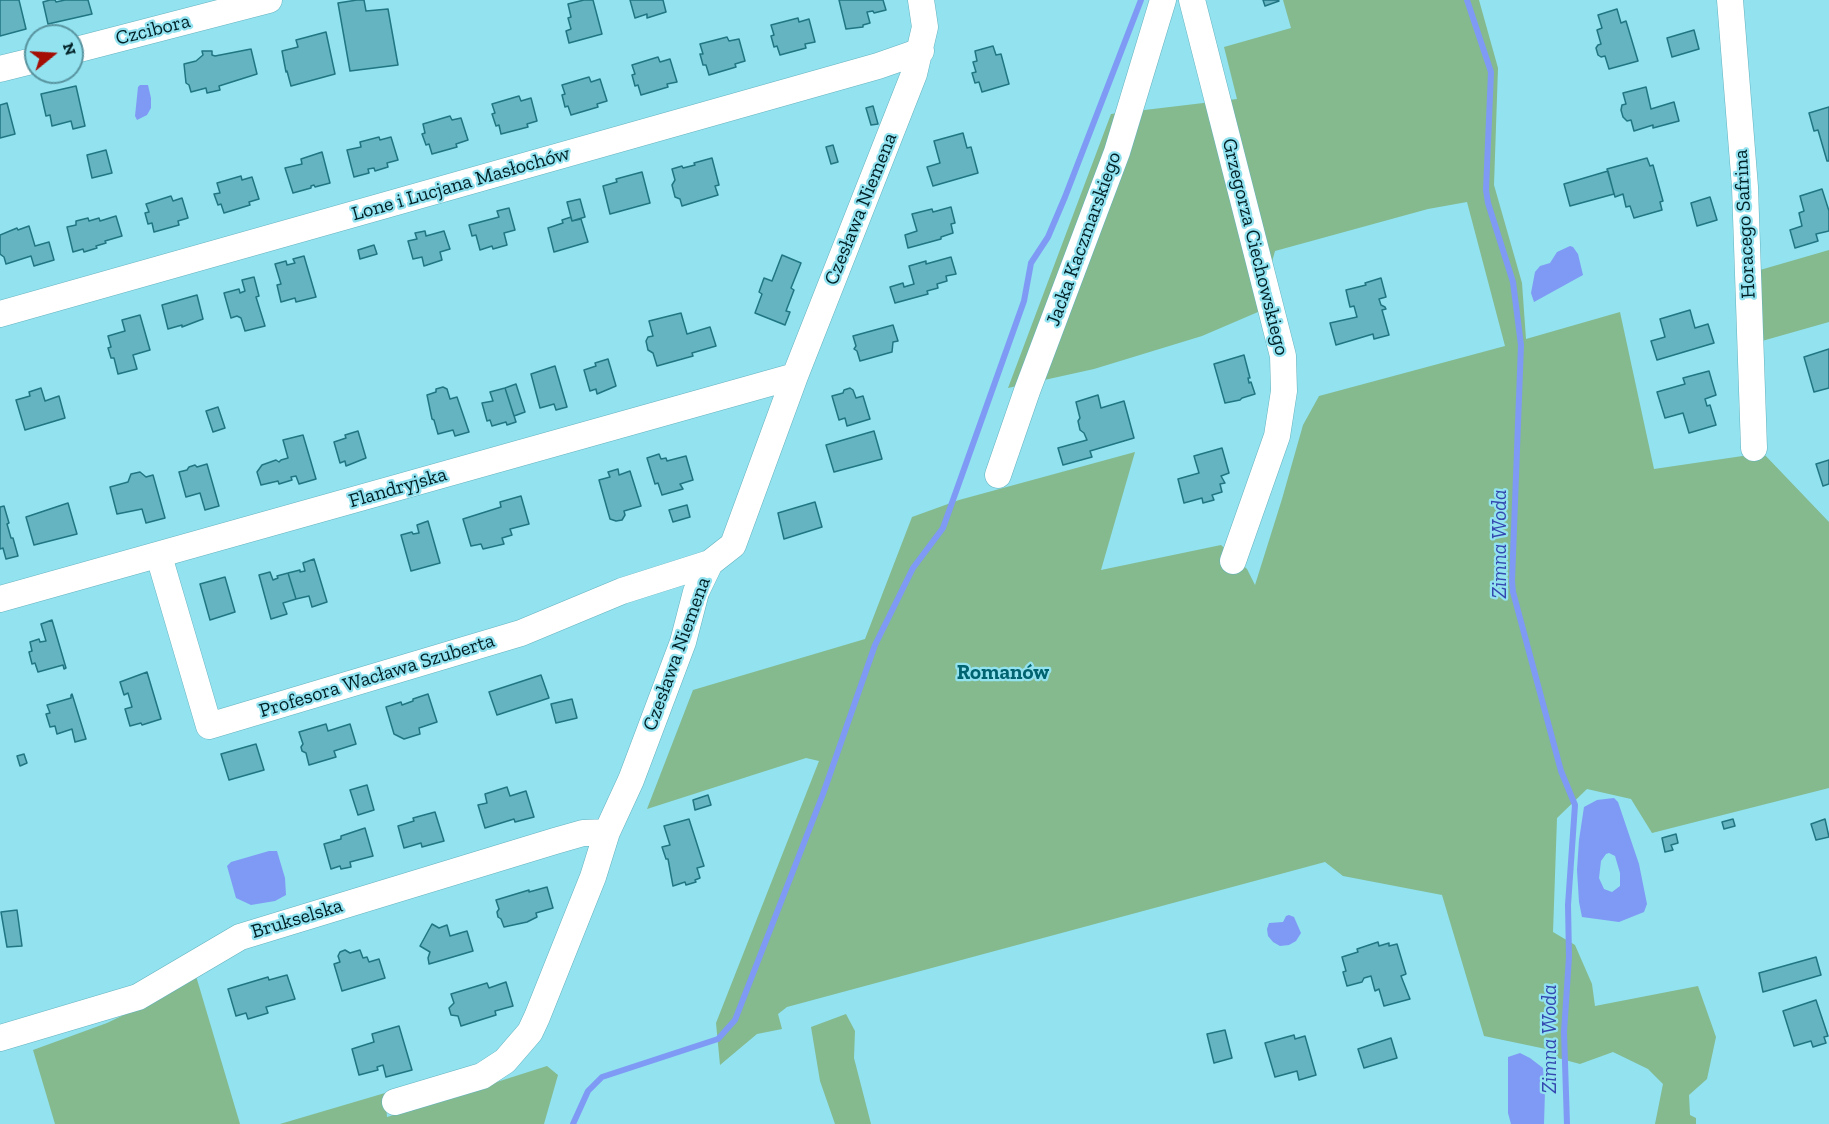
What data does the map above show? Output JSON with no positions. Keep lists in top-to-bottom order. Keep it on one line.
{"streets":{"street":["Czcibora","Lone i Lucjana Masłochów","Czesława Niemena","Horacego Safrina","Jacka Kaczmarskiego","Grzegorza Ciechowskiego","Flandryjska","Profesora Wacława Szuberta","Brukselska"]},"crossings":[["Lone i Lucjana Masłochów","Czesława Niemena"],["Czesława Niemena","Flandryjska"],["Czesława Niemena","Profesora Wacława Szuberta"],["Czesława Niemena","Brukselska"],["Flandryjska","Profesora Wacława Szuberta"]],"districts":["Romanów"],"water":["Zimna Woda"],"north":"right"}
